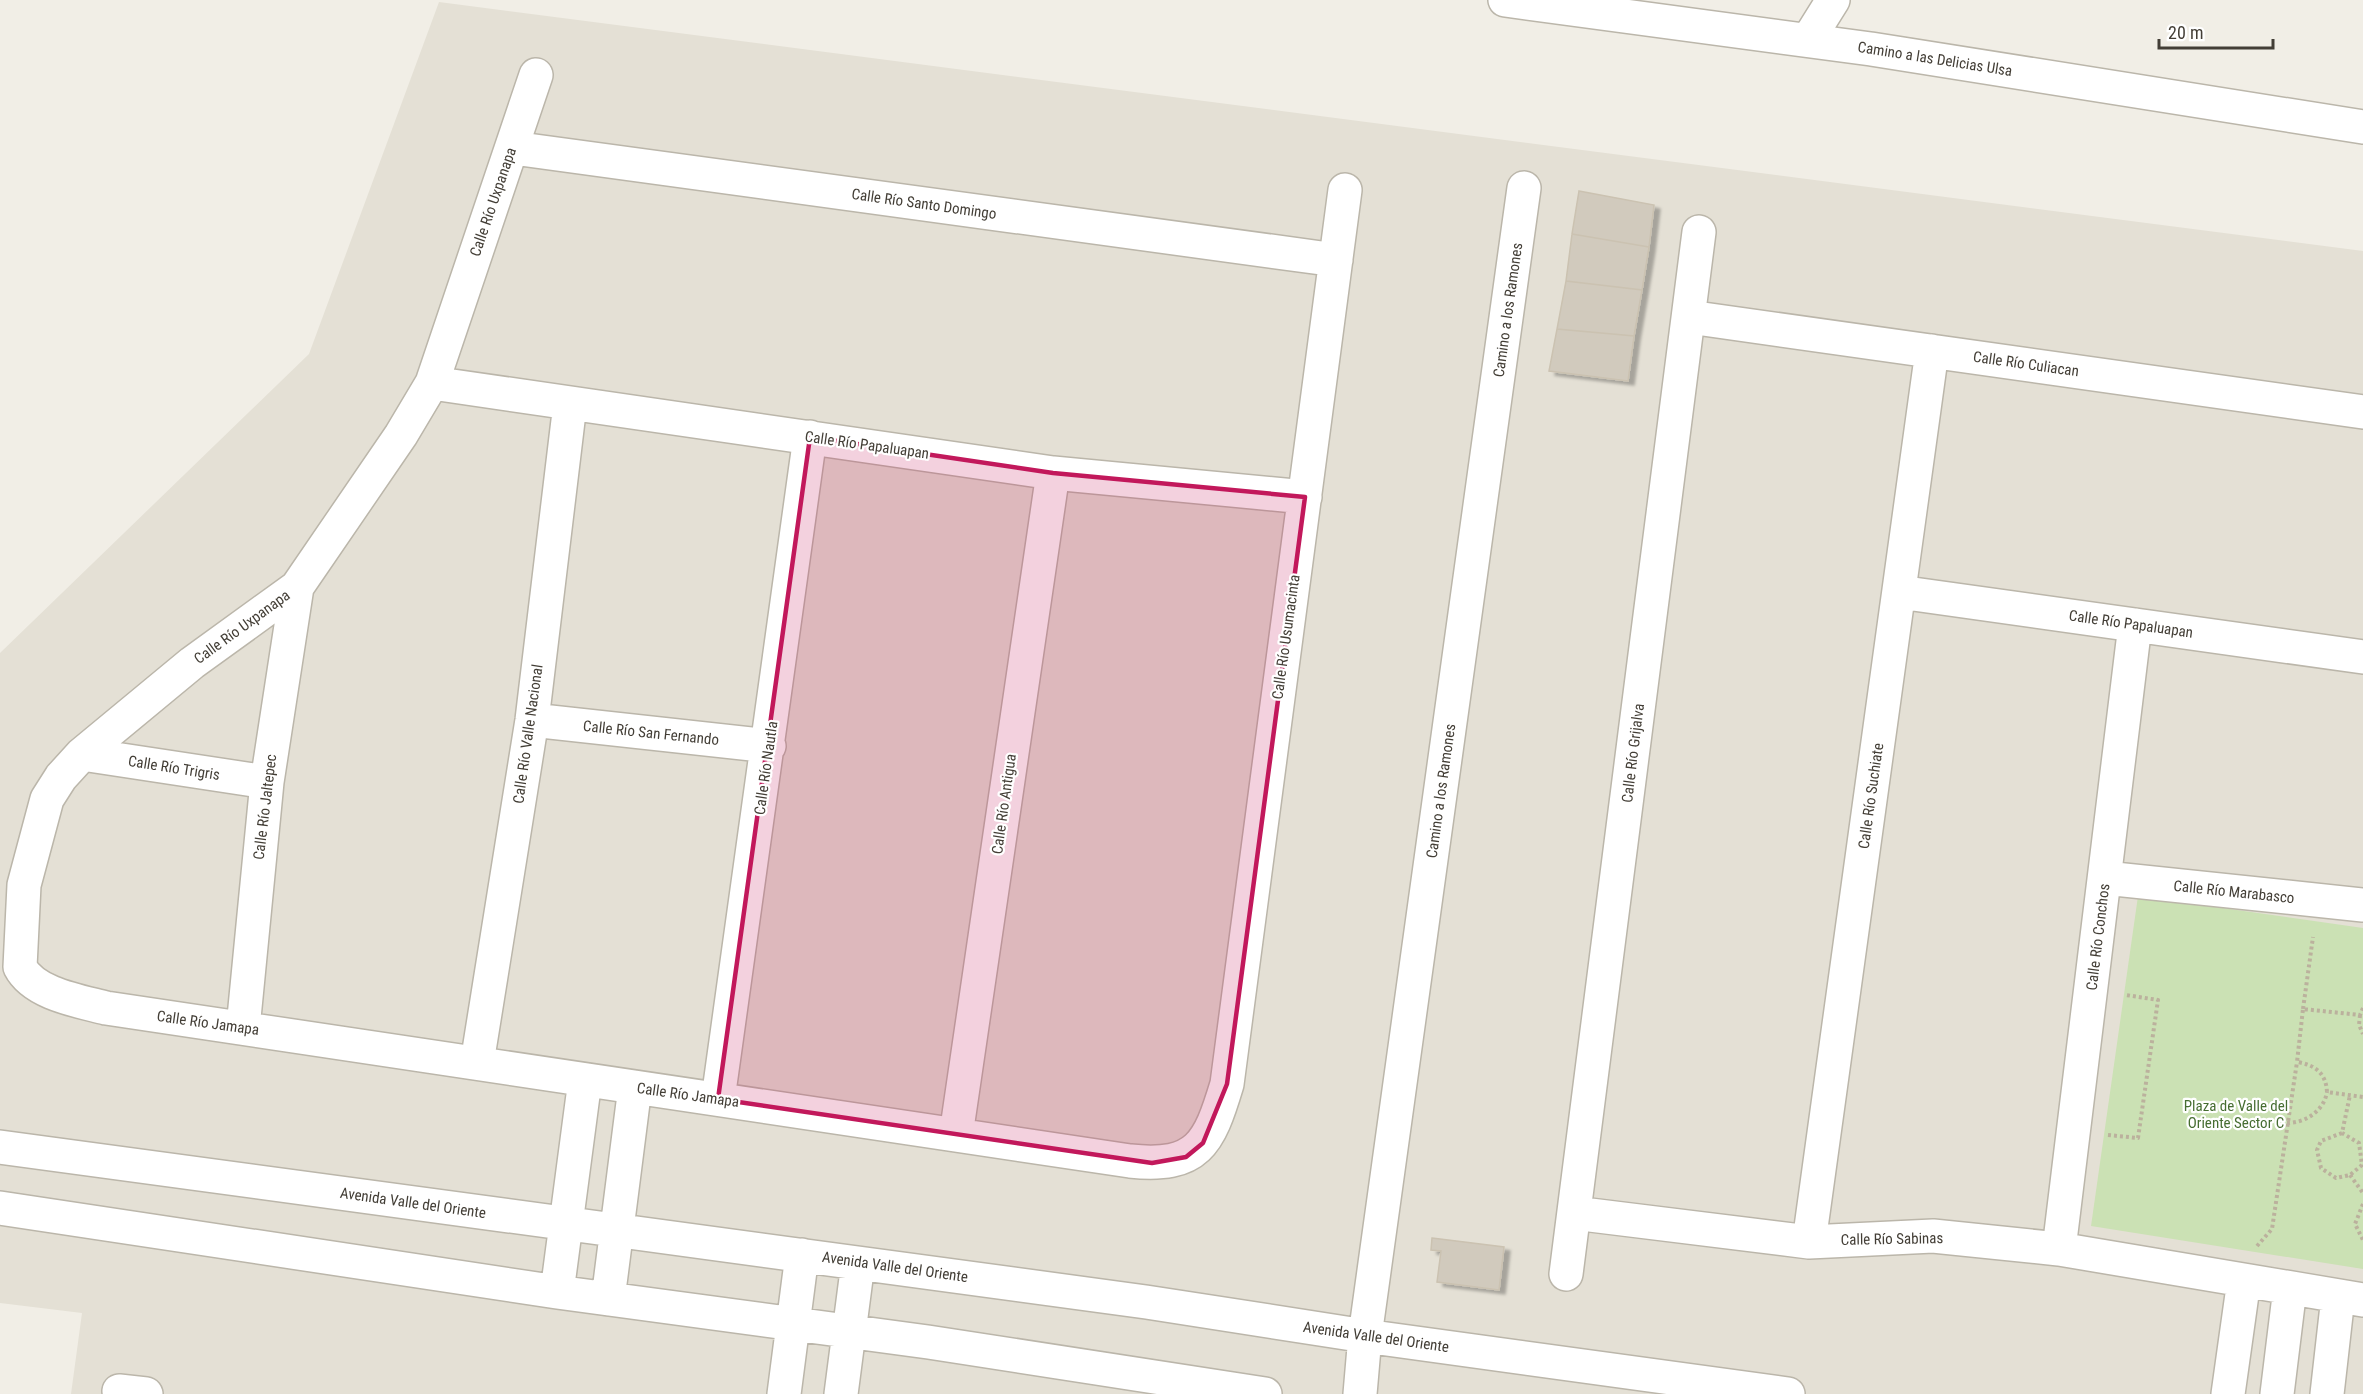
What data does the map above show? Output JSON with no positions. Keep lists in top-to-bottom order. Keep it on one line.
{"streets":{"street":["Camino a las Delicias Ulsa","Calle Río Uxpanapa","Calle Río Santo Domingo","Camino a los Ramones","Calle Río Culiacan","Calle Río Papaluapan","Calle Río Usumacinta","Calle Río San Fernando","Calle Río Valle Nacional","Calle Río Grijalva","Calle Río Trigris","Calle Río Nautla","Calle Río Suchiate","Calle Río Antigua","Calle Río Jaltepec","Calle Río Marabasco","Calle Río Conchos","Calle Río Jamapa","Avenida Valle del Oriente","Calle Río Sabinas"]},"crossings":[["Calle Río Uxpanapa","Calle Río Santo Domingo"],["Calle Río Uxpanapa","Calle Río Papaluapan"],["Calle Río Uxpanapa","Calle Río Trigris"],["Calle Río Uxpanapa","Calle Río Jaltepec"],["Calle Río Uxpanapa","Calle Río Jamapa"],["Calle Río Santo Domingo","Calle Río Usumacinta"],["Camino a los Ramones","Avenida Valle del Oriente"],["Calle Río Culiacan","Calle Río Grijalva"],["Calle Río Culiacan","Calle Río Suchiate"],["Calle Río Papaluapan","Calle Río Usumacinta"],["Calle Río Papaluapan","Calle Río Valle Nacional"],["Calle Río Papaluapan","Calle Río Nautla"],["Calle Río Papaluapan","Calle Río Suchiate"],["Calle Río Papaluapan","Calle Río Antigua"],["Calle Río Papaluapan","Calle Río Conchos"],["Calle Río Usumacinta","Calle Río Jamapa"],["Calle Río San Fernando","Calle Río Valle Nacional"],["Calle Río San Fernando","Calle Río Nautla"],["Calle Río Valle Nacional","Calle Río Jamapa"],["Calle Río Grijalva","Calle Río Sabinas"],["Calle Río Trigris","Calle Río Jaltepec"],["Calle Río Nautla","Calle Río Jamapa"],["Calle Río Suchiate","Calle Río Sabinas"],["Calle Río Antigua","Calle Río Jamapa"],["Calle Río Jaltepec","Calle Río Jamapa"],["Calle Río Marabasco","Calle Río Conchos"],["Calle Río Conchos","Calle Río Sabinas"]],"parks":["Plaza de Valle del Oriente Sector C"],"scale_bar":"20 m"}
